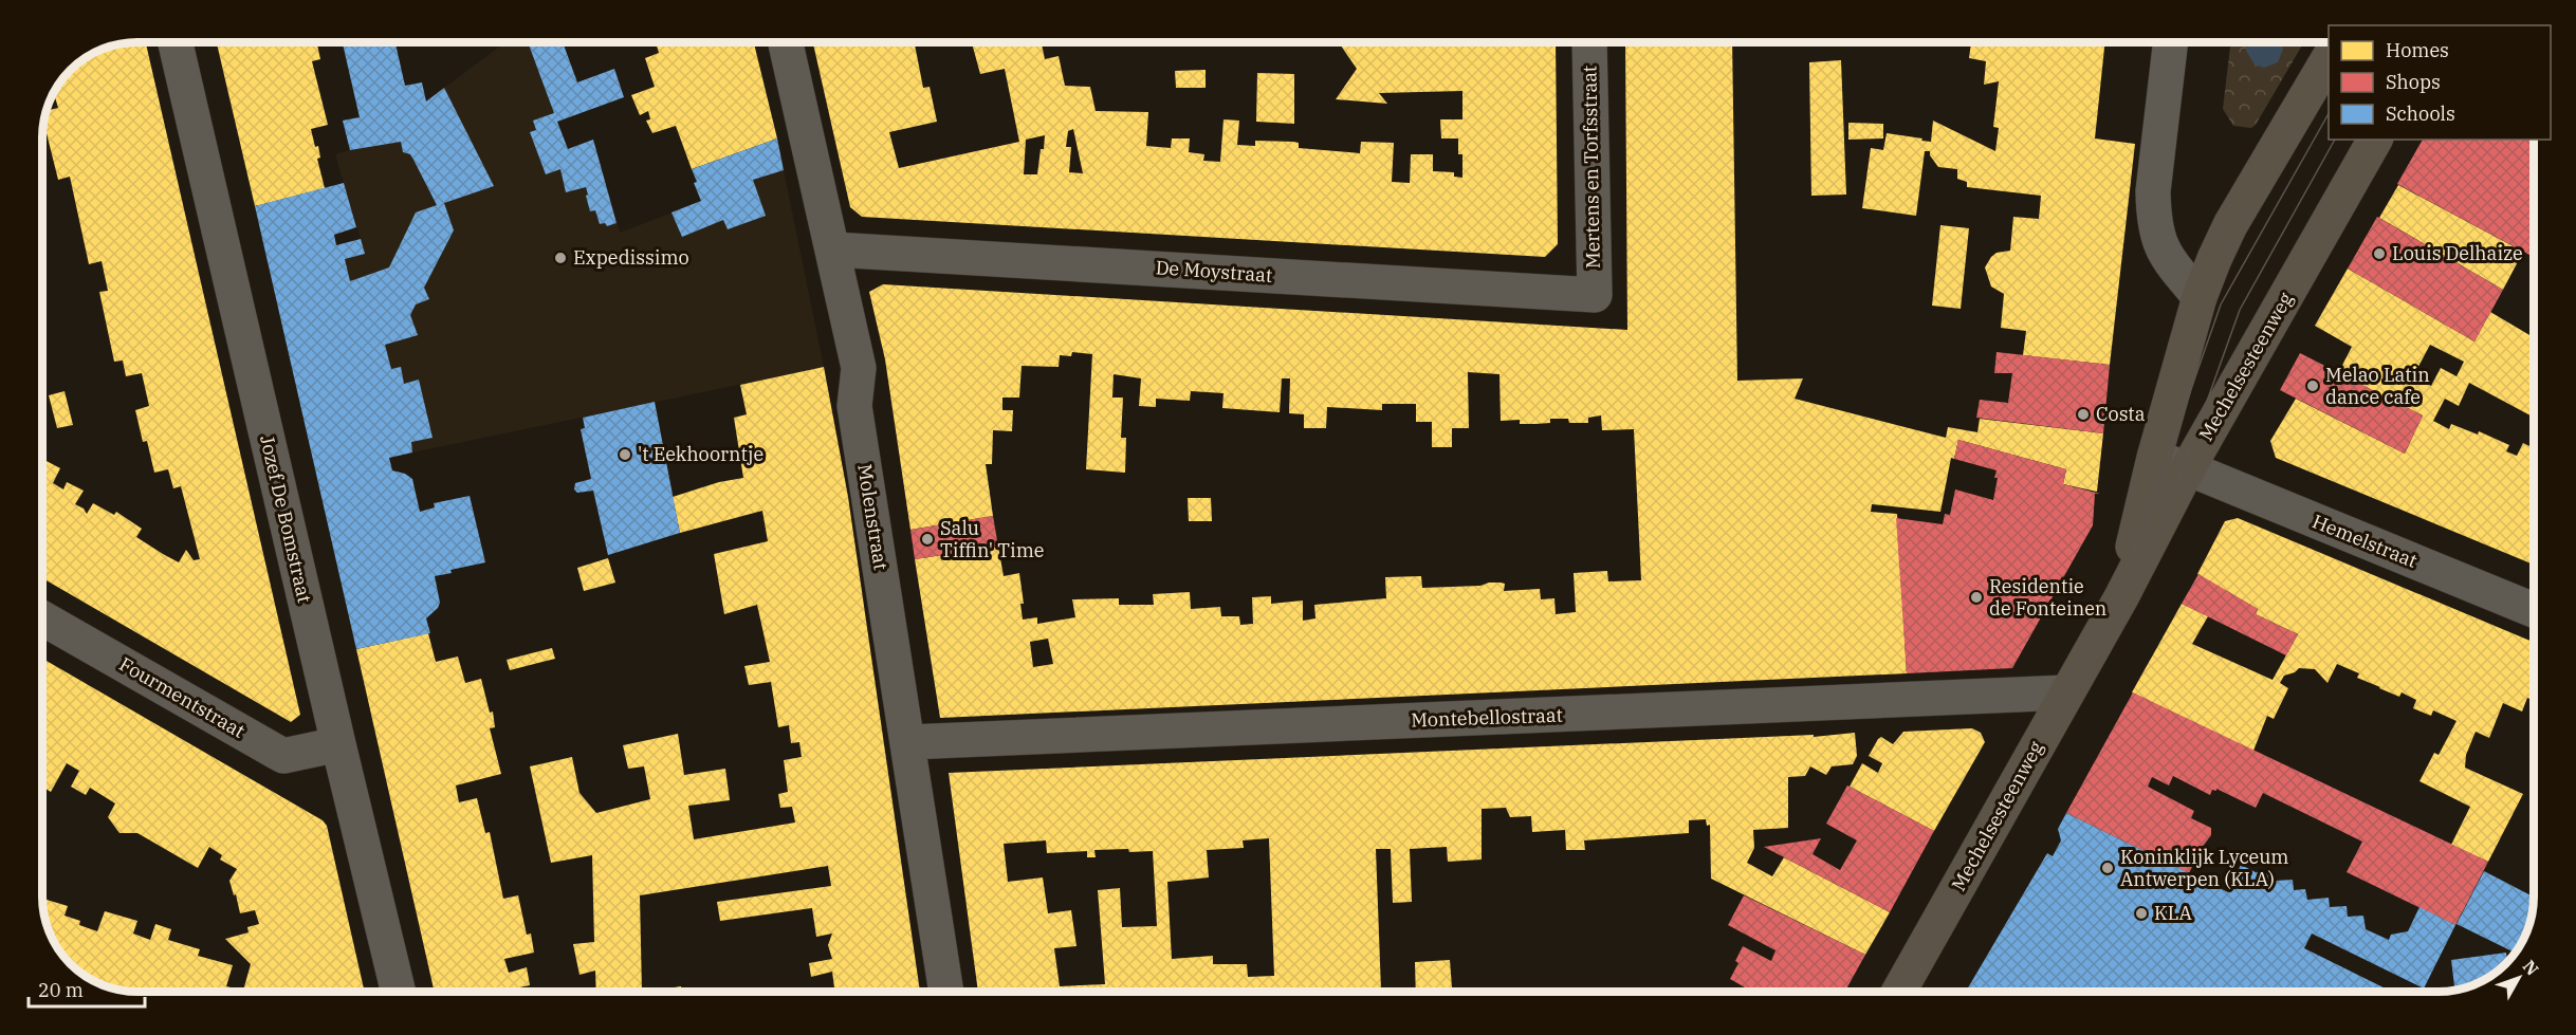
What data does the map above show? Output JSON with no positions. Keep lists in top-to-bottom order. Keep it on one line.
{"streets":{"main road":["Mechelsesteenweg"],"street":["Mertens en Torfsstraat","De Moystraat","Molenstraat","Jozef De Bomstraat","Hemelstraat","Fourmentstraat","Montebellostraat"]},"crossings":[["Mertens en Torfsstraat","De Moystraat"],["De Moystraat","Molenstraat"],["Mechelsesteenweg","Hemelstraat"],["Mechelsesteenweg","Montebellostraat"],["Molenstraat","Montebellostraat"],["Jozef De Bomstraat","Fourmentstraat"]],"places":["Louis Delhaize","Expedissimo","Melao Latin dance cafe","Costa","'t Eekhoorntje","Salu Tiffin' Time","Residentie de Fonteinen","Koninklijk Lyceum Antwerpen (KLA)","KLA"],"legend":["Homes","Shops","Schools"],"scale_bar":"20 m","north":"top right"}
